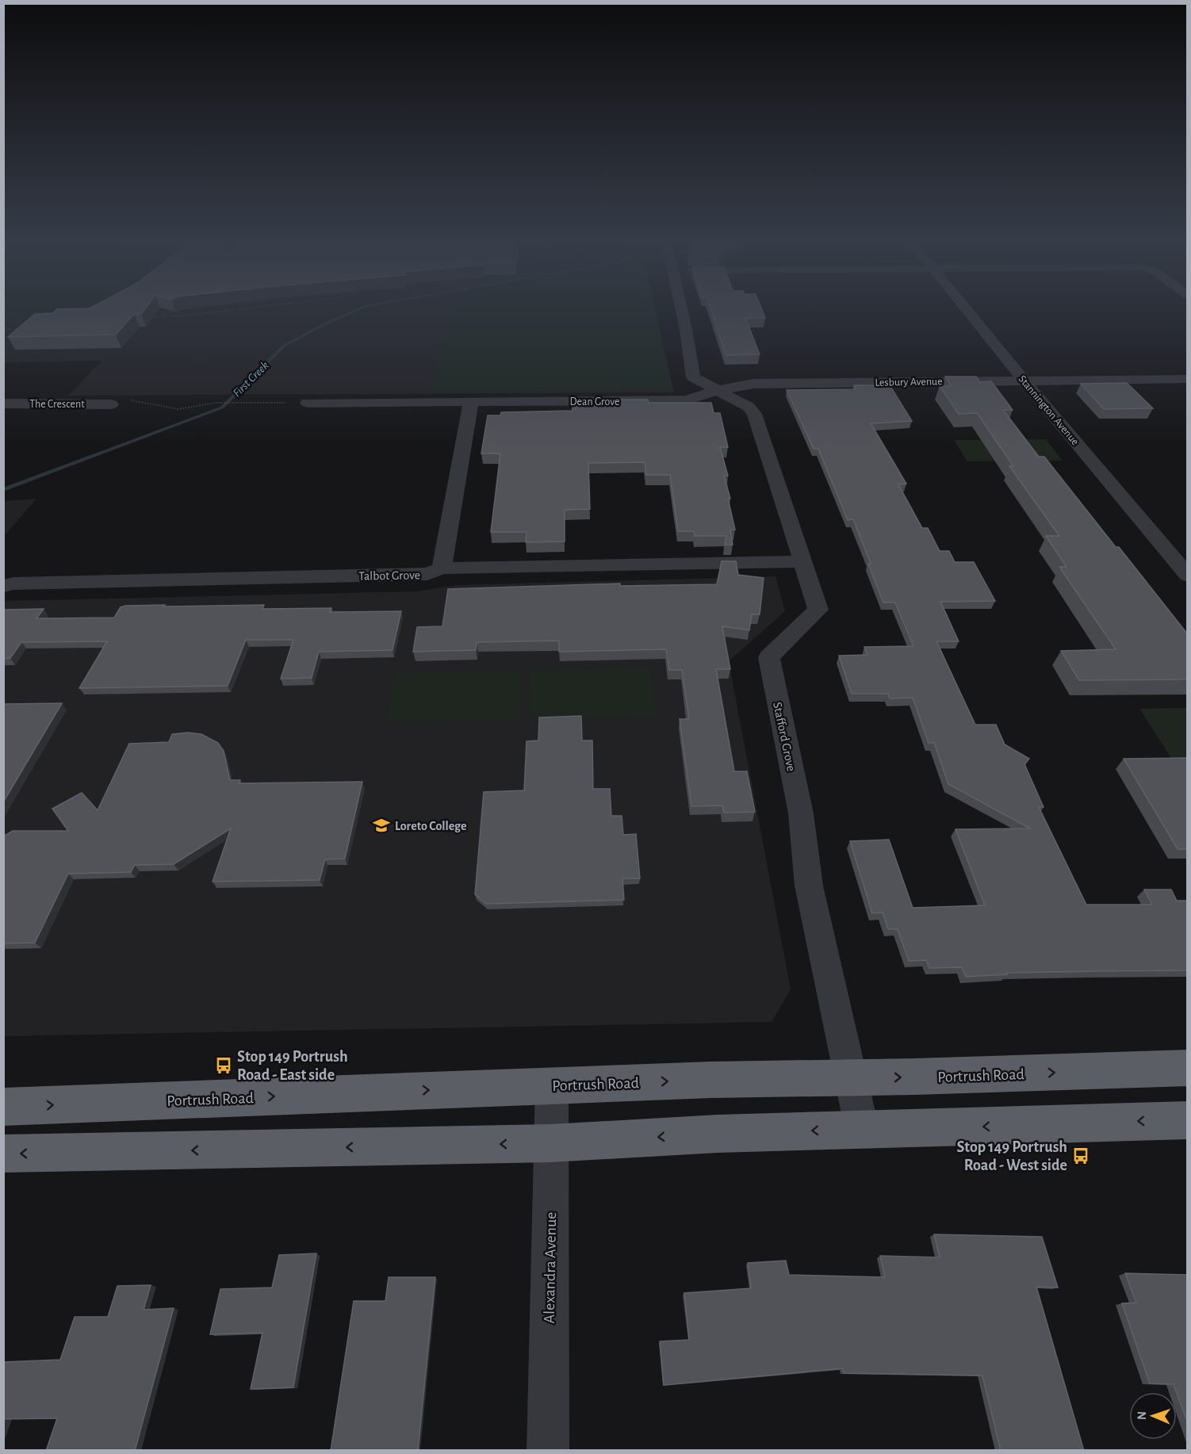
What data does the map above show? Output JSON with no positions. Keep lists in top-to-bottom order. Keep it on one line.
{"streets":{"highway":["Portrush Road"],"street":["Lesbury Avenue","Dean Grove","The Crescent","Stannington Avenue","Talbot Grove","Stafford Grove","Alexandra Avenue"]},"crossings":[["Lesbury Avenue","Dean Grove"],["Lesbury Avenue","Stannington Avenue"],["Lesbury Avenue","Stafford Grove"],["Dean Grove","Stafford Grove"],["Talbot Grove","Stafford Grove"],["Stafford Grove","Portrush Road"],["Portrush Road","Alexandra Avenue"]],"water":["First Creek"],"places":{"school or university":["Loreto College"],"bus stop":["Stop 149 Portrush Road - East side","Stop 149 Portrush Road - West side"]},"north":"left"}
